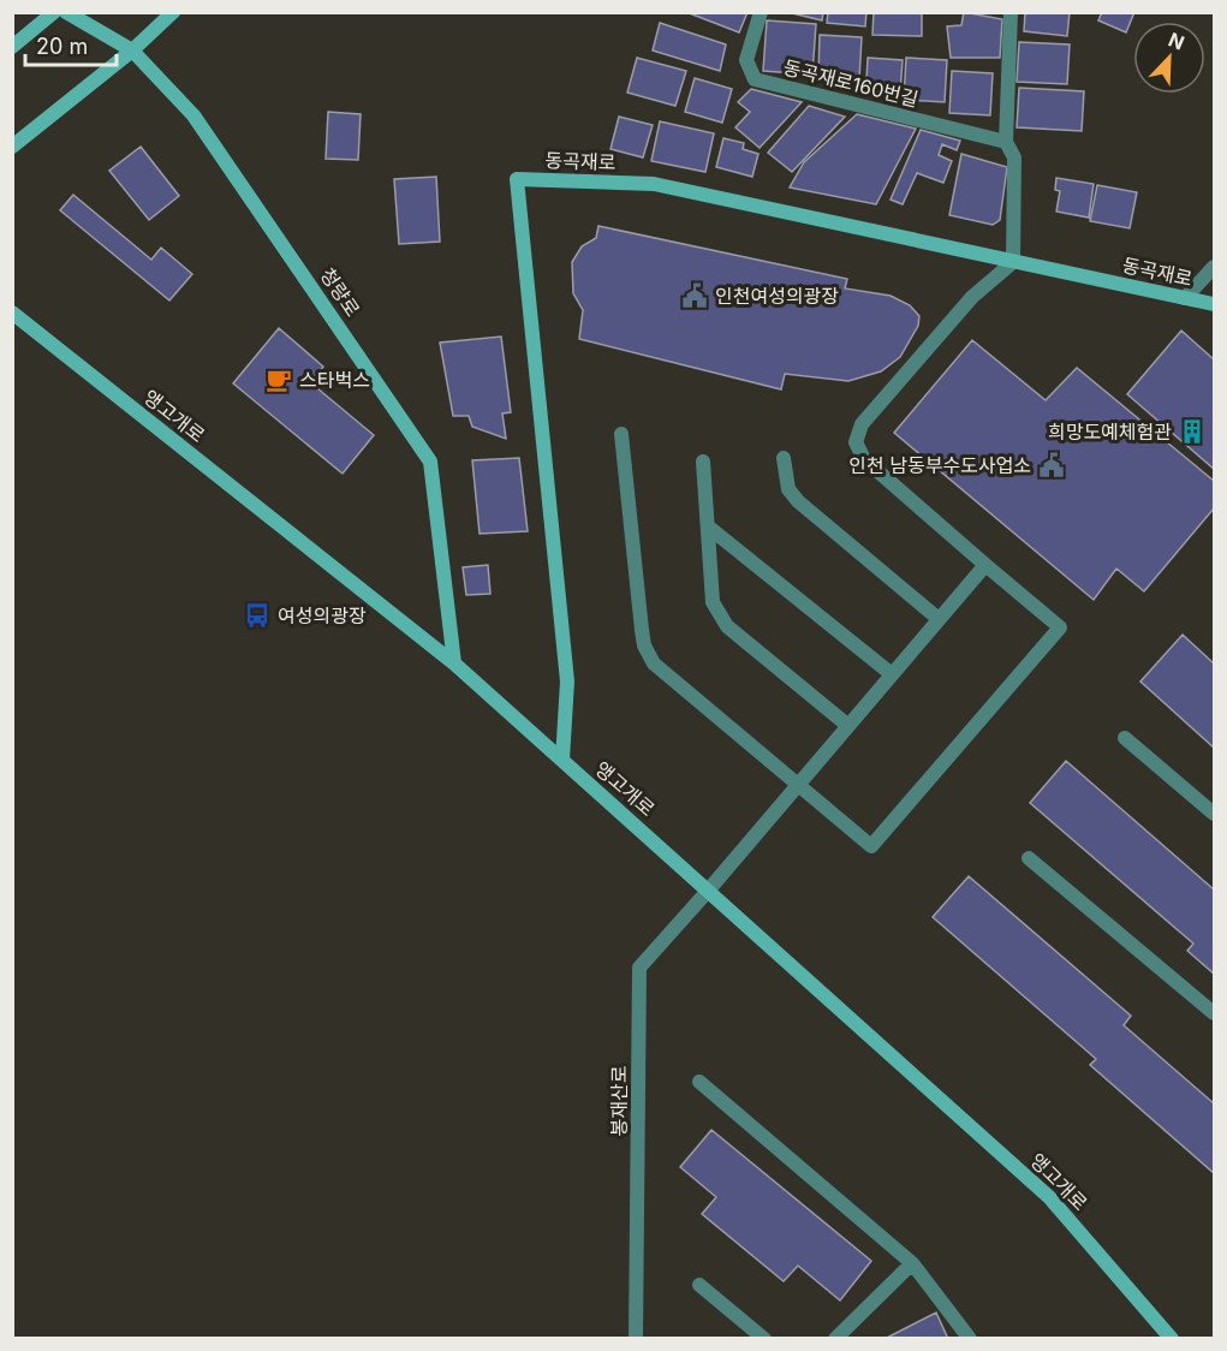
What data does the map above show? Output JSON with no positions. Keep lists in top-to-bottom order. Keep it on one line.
{"streets":{"street":["동곡재로160번길","동곡재로","청량로","앵고개로","봉재산로"]},"crossings":[["동곡재로","앵고개로"],["청량로","앵고개로"],["앵고개로","봉재산로"]],"places":{"public building":["인천여성의광장","인천 남동부수도사업소"],"cafe":["스타벅스"],"building":["희망도예체험관"],"bus stop":["여성의광장"]},"scale_bar":"20 m","north":"top right"}
